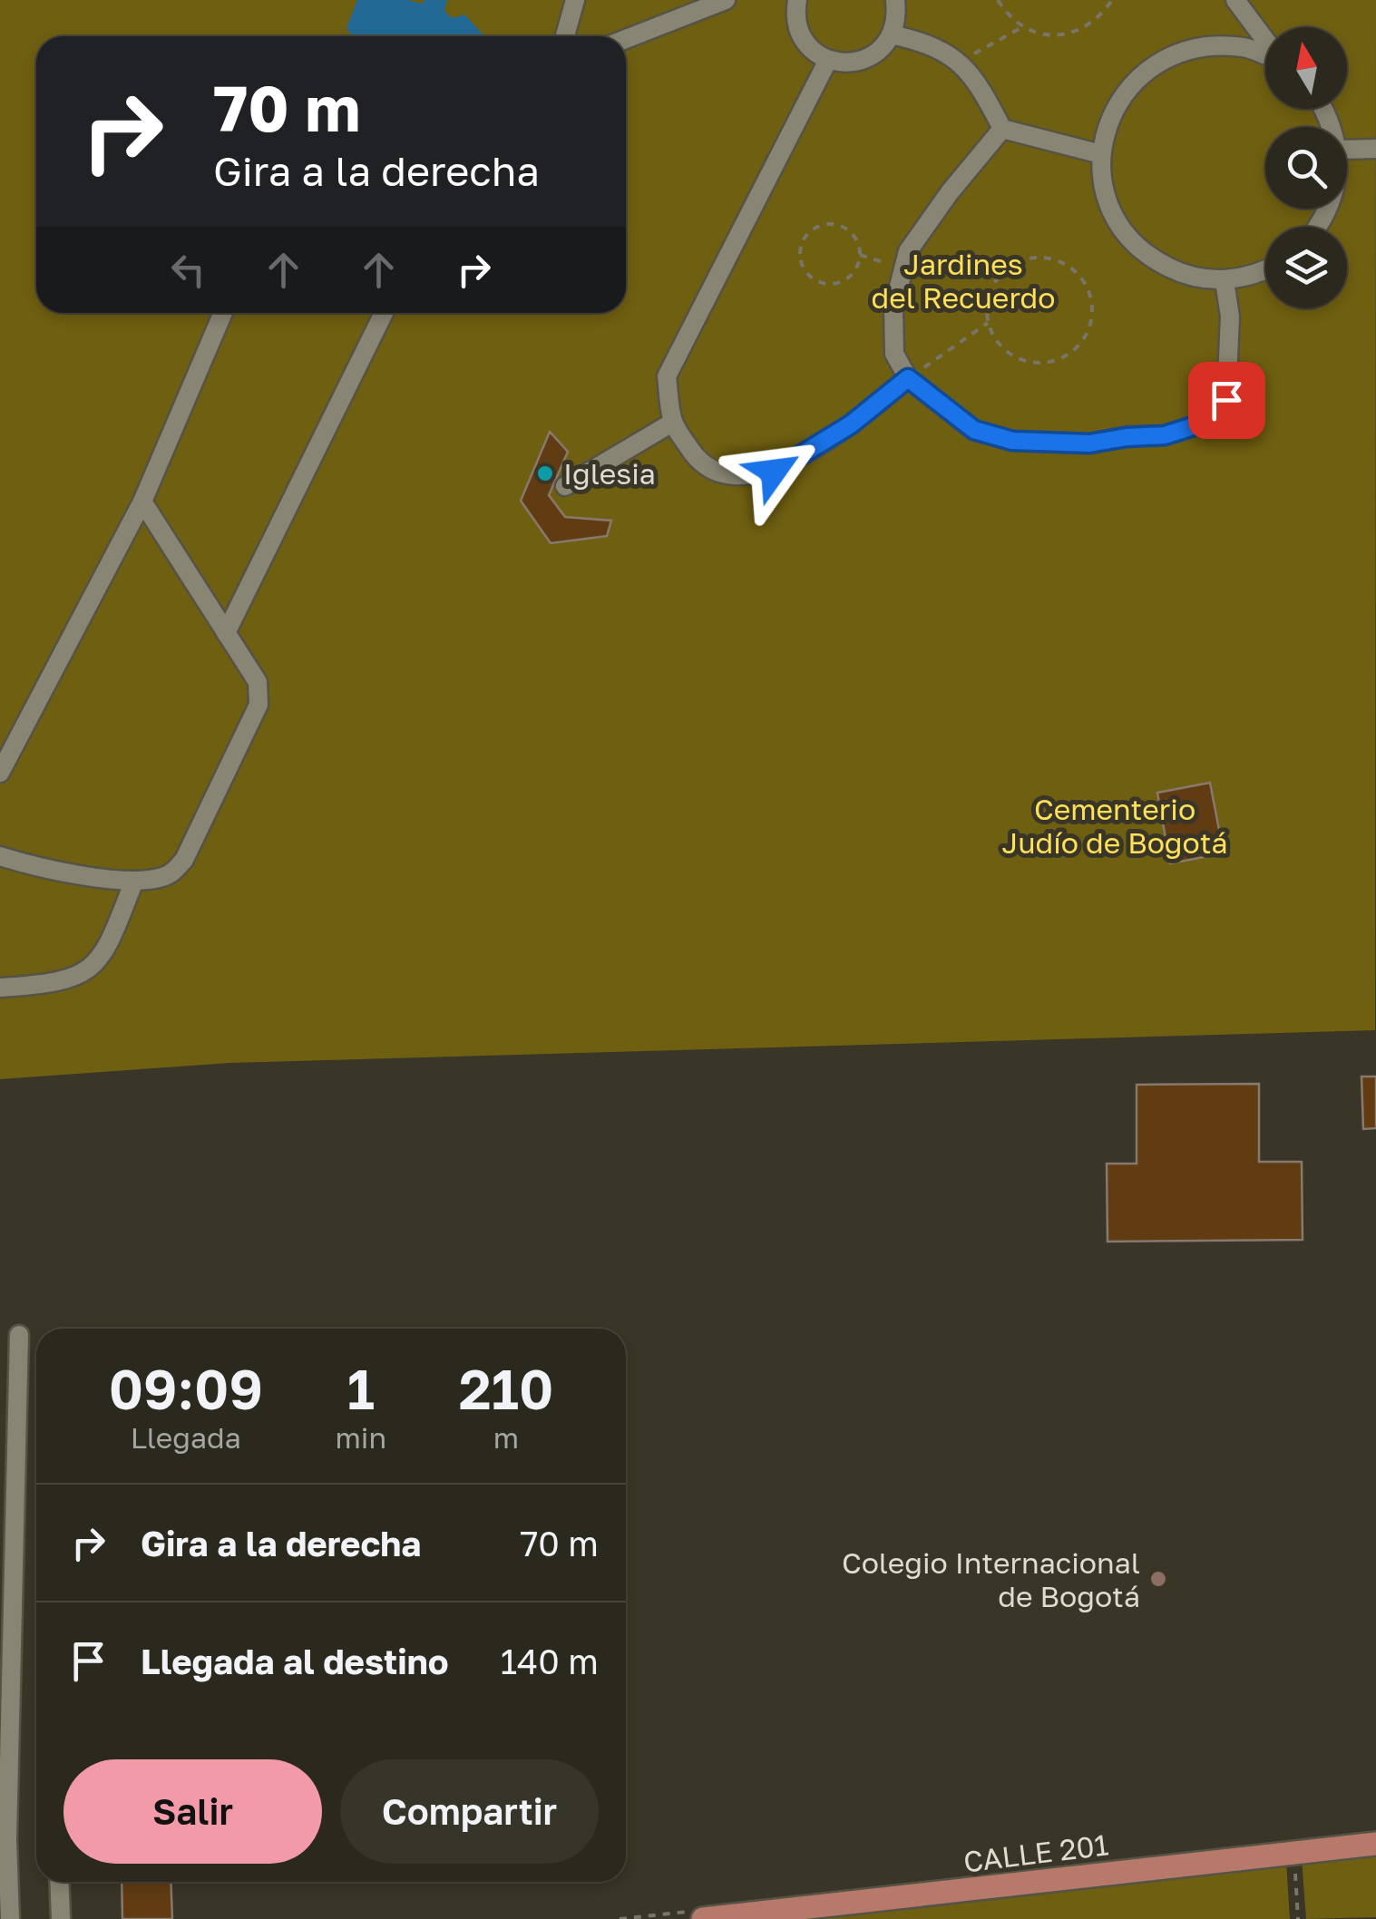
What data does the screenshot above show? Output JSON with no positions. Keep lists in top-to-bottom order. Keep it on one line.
{"streets":{"main road":["CALLE 201"]},"parks":["Jardines del Recuerdo","Cementerio Judío de Bogotá"],"places":["Iglesia","Colegio Internacional de Bogotá"],"north":"top","page":{"turn":["70 m","Gira a la derecha"],"eta":["09:09","Llegada","1","min","210","m"],"list":[{"name":"Gira a la derecha","value":"70 m"},{"name":"Llegada al destino","value":"140 m"}],"buttons":["Salir","Compartir"]}}
